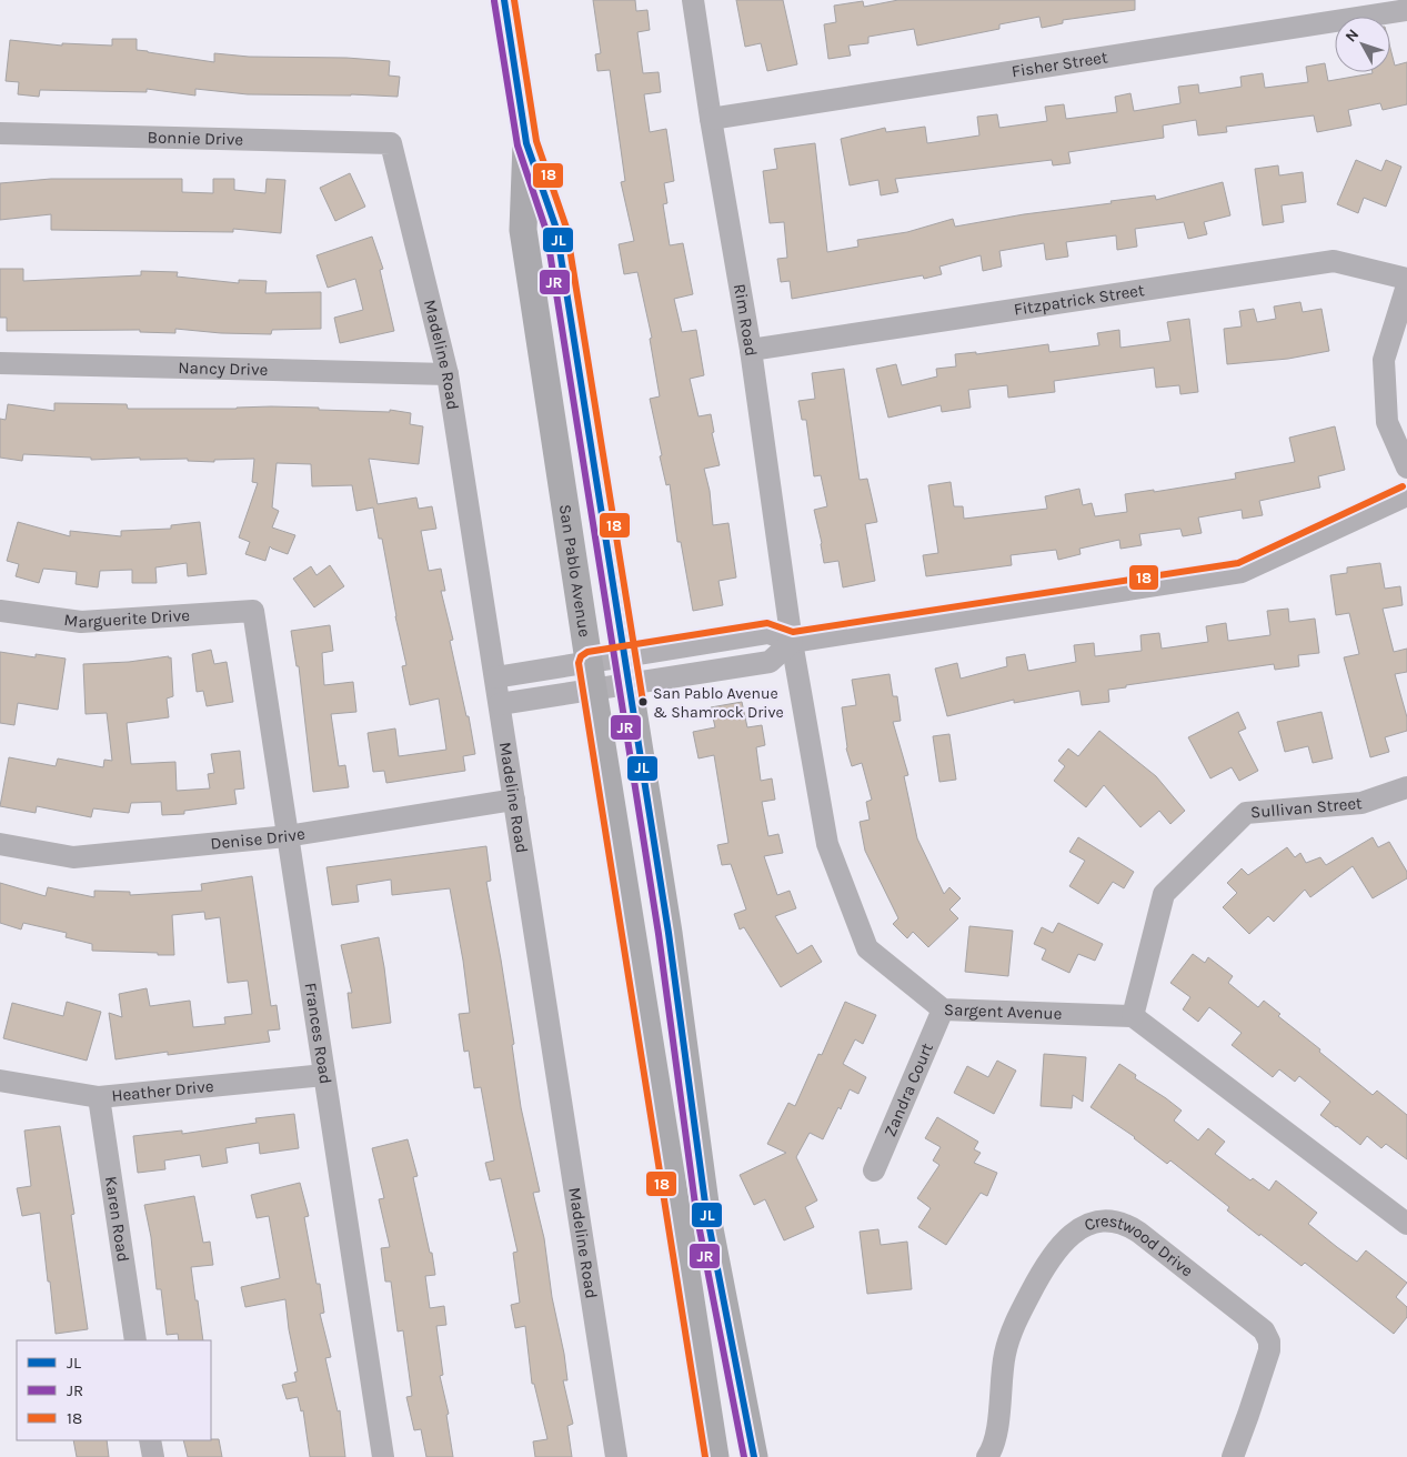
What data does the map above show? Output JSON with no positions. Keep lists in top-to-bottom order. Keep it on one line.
{"streets":{"main road":["San Pablo Avenue"],"street":["Fisher Street","Bonnie Drive","Fitzpatrick Street","Rim Road","Madeline Road","Nancy Drive","Marguerite Drive","Sullivan Street","Denise Drive","Sargent Avenue","Frances Road","Zandra Court","Heather Drive","Karen Road","Crestwood Drive"]},"crossings":[["Fisher Street","Rim Road"],["Bonnie Drive","Madeline Road"],["Fitzpatrick Street","Rim Road"],["Rim Road","Sargent Avenue"],["Madeline Road","Nancy Drive"],["Madeline Road","Denise Drive"],["Marguerite Drive","Frances Road"],["Sullivan Street","Sargent Avenue"],["Denise Drive","Frances Road"],["Sargent Avenue","Zandra Court"],["Frances Road","Heather Drive"],["Heather Drive","Karen Road"]],"places":["San Pablo Avenue & Shamrock Drive"],"lines":["transit line JL","transit line 18","transit line JR"],"legend":["JL","JR","18"],"north":"top left"}
